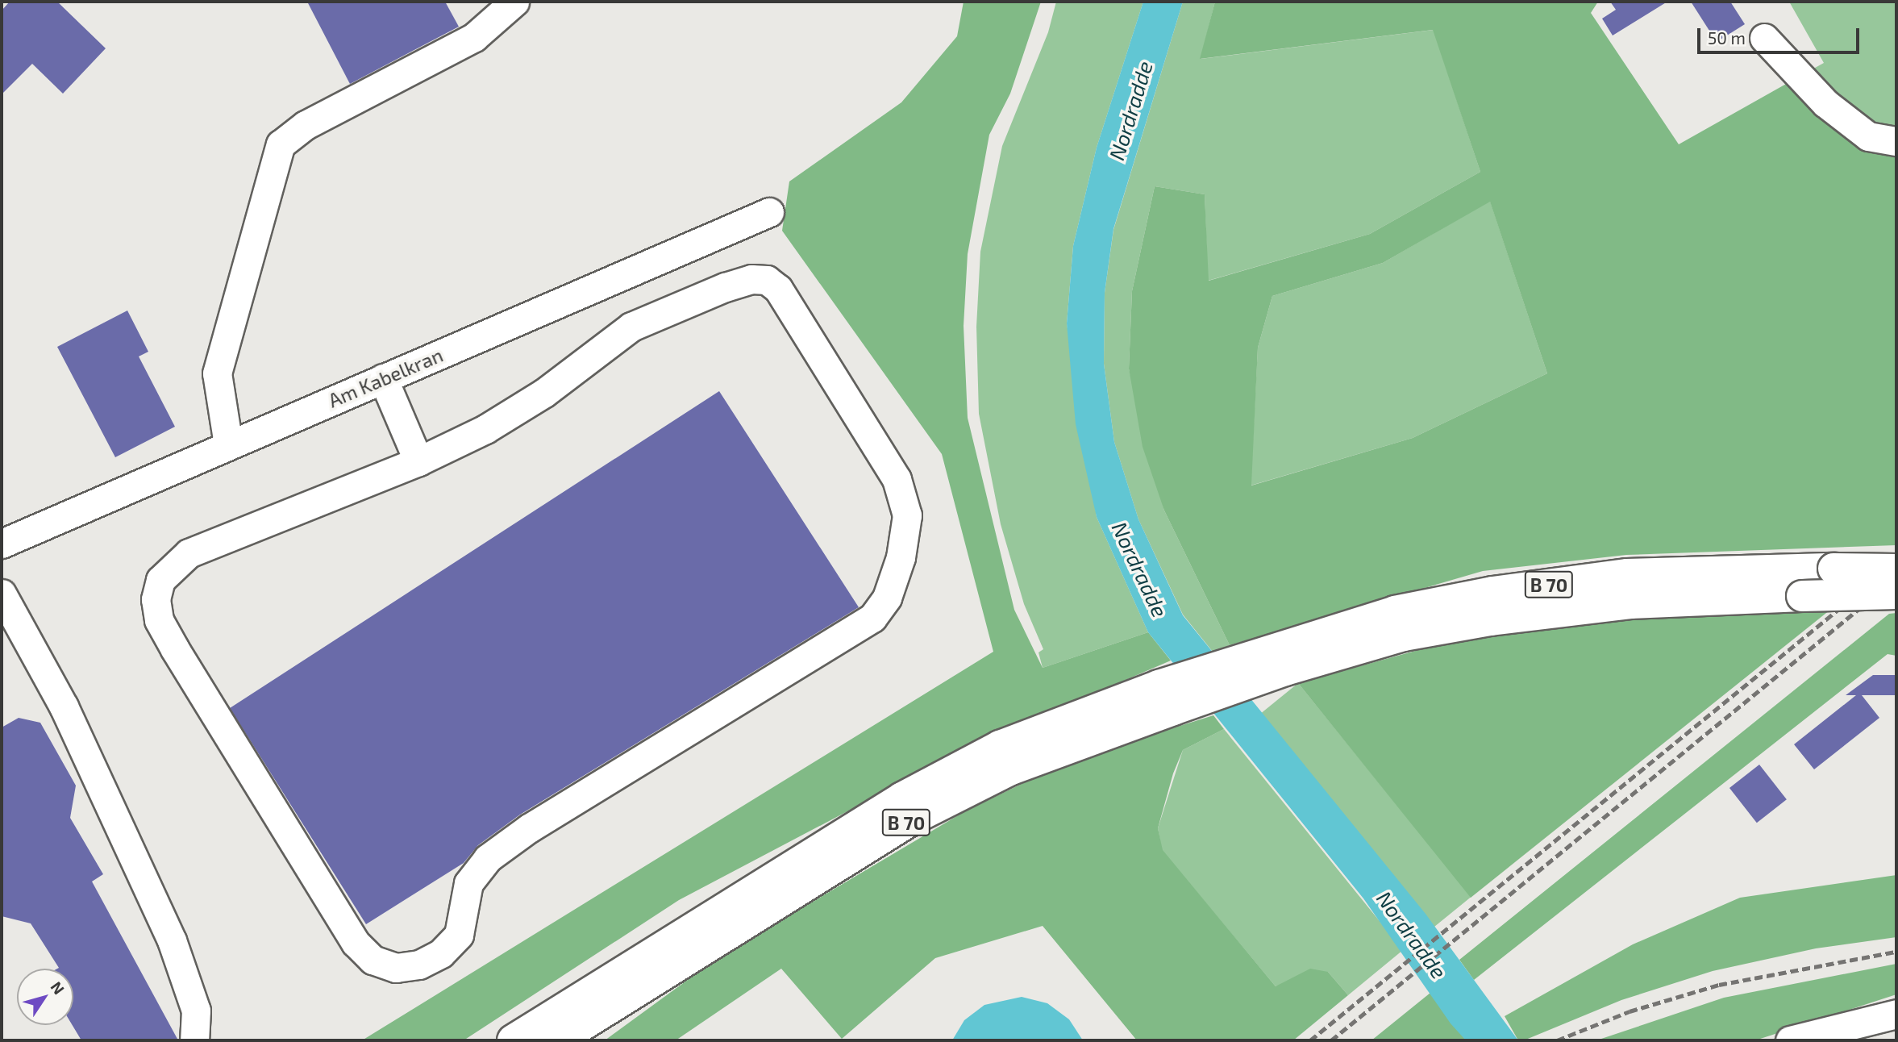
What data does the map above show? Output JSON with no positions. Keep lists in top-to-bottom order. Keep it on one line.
{"streets":{"highway":["B 70"],"street":["Am Kabelkran"]},"water":["Nordradde"],"scale_bar":"50 m","north":"top right"}
